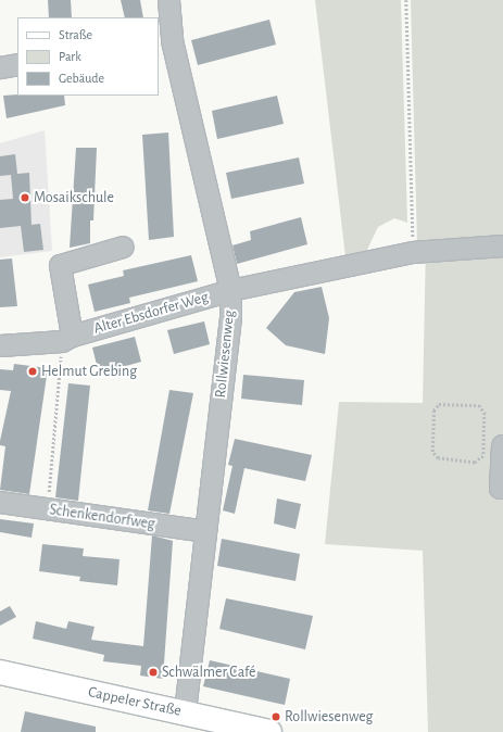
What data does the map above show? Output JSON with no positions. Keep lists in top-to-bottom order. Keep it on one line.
{"streets":{"main road":["Cappeler Straße"],"street":["Alter Ebsdorfer Weg","Rollwiesenweg","Schenkendorfweg"]},"crossings":[["Alter Ebsdorfer Weg","Rollwiesenweg"],["Rollwiesenweg","Schenkendorfweg"],["Rollwiesenweg","Cappeler Straße"]],"places":["Mosaikschule","Helmut Grebing","Schwälmer Café","Rollwiesenweg"],"legend":["Straße","Park","Gebäude"]}
